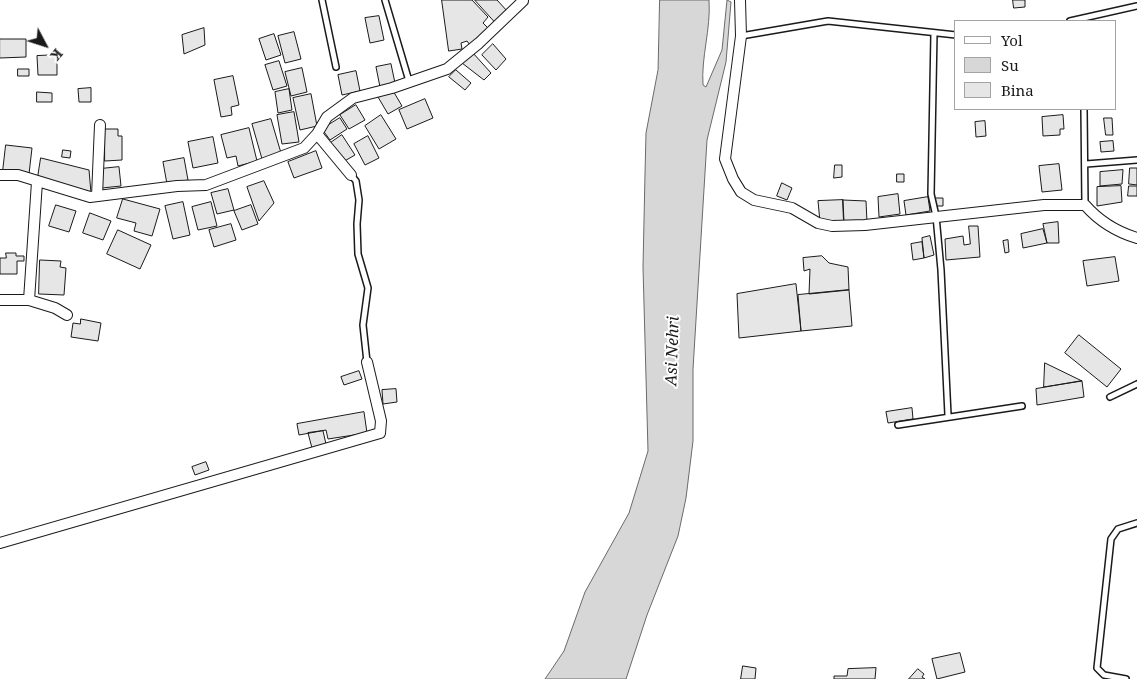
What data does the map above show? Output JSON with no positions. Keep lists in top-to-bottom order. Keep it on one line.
{"water":["Asi Nehri"],"legend":["Yol","Su","Bina"],"north":"bottom right"}
